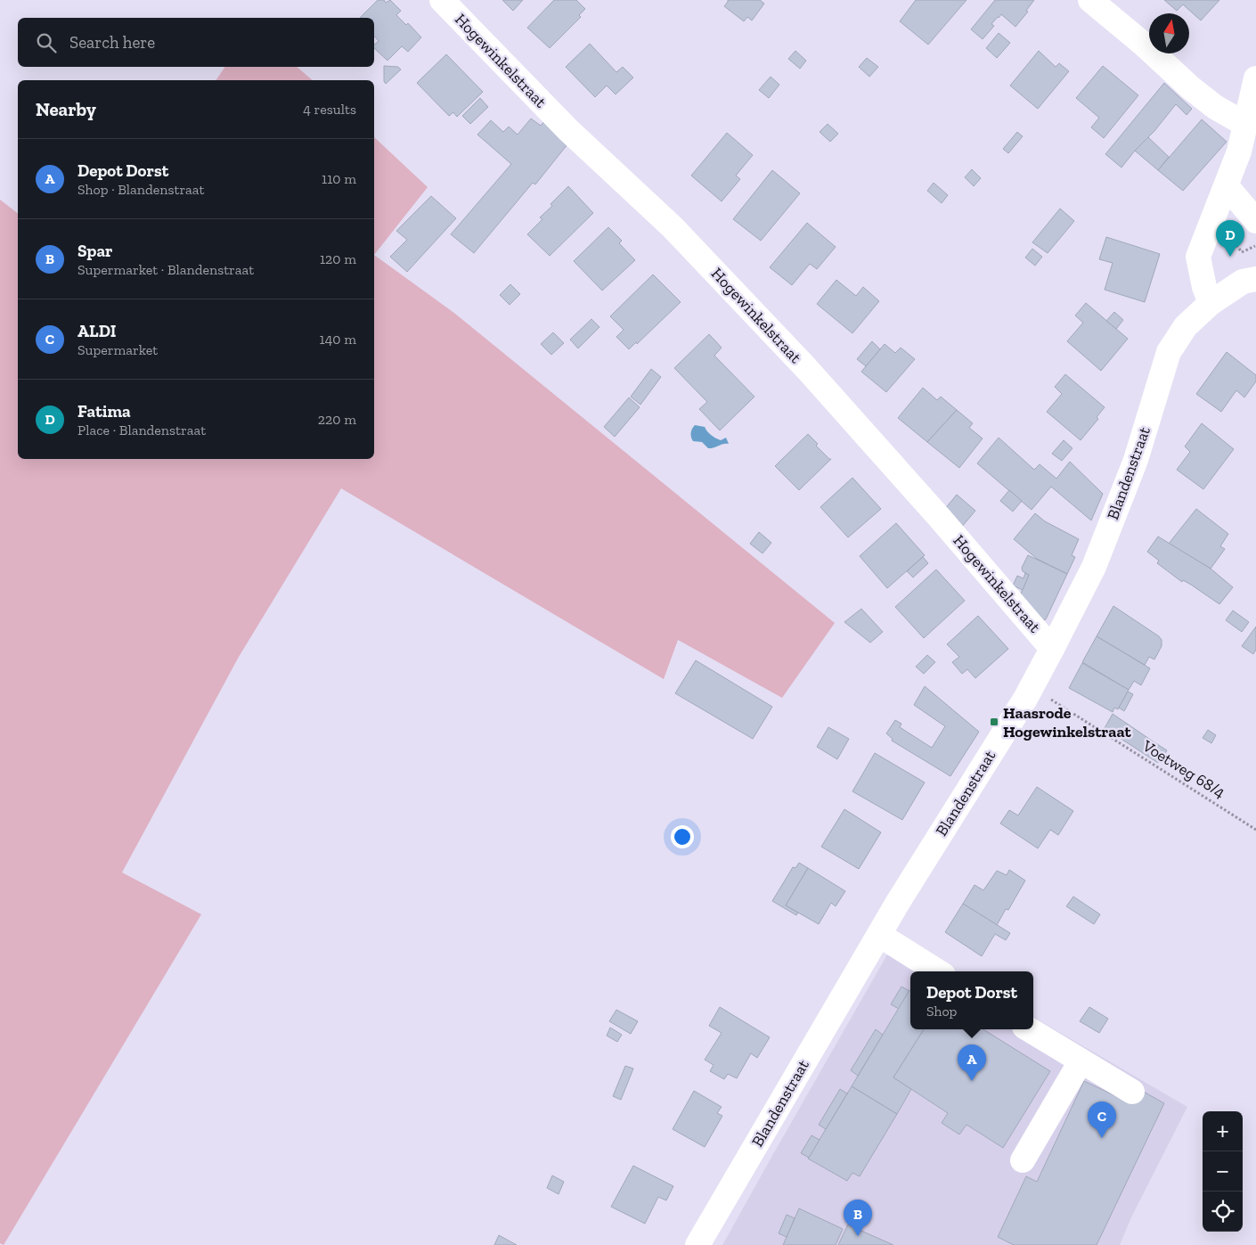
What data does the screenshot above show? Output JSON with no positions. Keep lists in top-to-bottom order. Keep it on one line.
{"streets":{"street":["Hogewinkelstraat","Blandenstraat"],"path":["Voetweg 68/4"]},"crossings":[["Hogewinkelstraat","Blandenstraat"],["Blandenstraat","Voetweg 68/4"]],"places":{"transit":["Haasrode Hogewinkelstraat"]},"north":"top","page":{"search":"Search here","heading":["Nearby","4 results"],"list":[{"mark":"A","name":"Depot Dorst","note":"Shop · Blandenstraat","value":"110 m"},{"mark":"B","name":"Spar","note":"Supermarket · Blandenstraat","value":"120 m"},{"mark":"C","name":"ALDI","note":"Supermarket","value":"140 m"},{"mark":"D","name":"Fatima","note":"Place · Blandenstraat","value":"220 m"}],"pins":["D","A","C","B"],"popup":["Depot Dorst","Shop"],"map_buttons":["+","−"]}}
